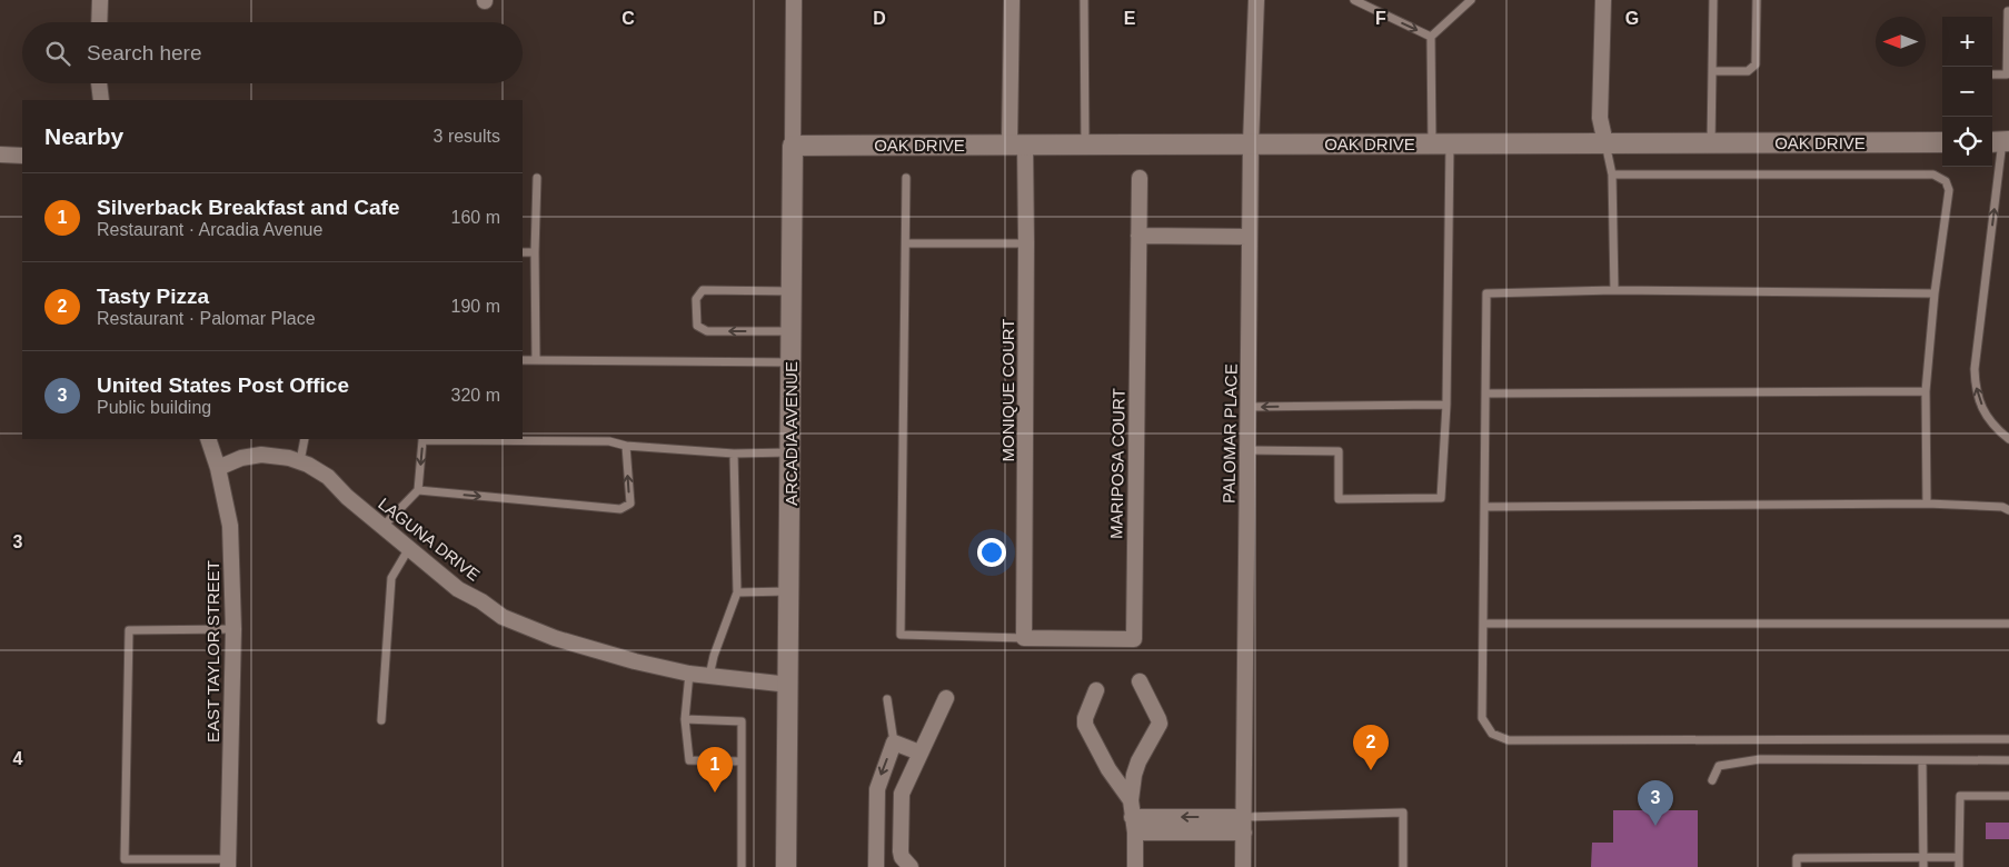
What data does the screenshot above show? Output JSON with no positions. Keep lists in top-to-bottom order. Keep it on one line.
{"streets":{"street":["OAK DRIVE","MONIQUE COURT","ARCADIA AVENUE","PALOMAR PLACE","MARIPOSA COURT","LAGUNA DRIVE","EAST TAYLOR STREET"]},"crossings":[["OAK DRIVE","MONIQUE COURT"],["OAK DRIVE","ARCADIA AVENUE"],["OAK DRIVE","PALOMAR PLACE"],["MONIQUE COURT","MARIPOSA COURT"],["ARCADIA AVENUE","LAGUNA DRIVE"],["LAGUNA DRIVE","EAST TAYLOR STREET"]],"north":"left","page":{"map_buttons":["+","−"],"search":"Search here","heading":["Nearby","3 results"],"list":[{"mark":"1","name":"Silverback Breakfast and Cafe","note":"Restaurant · Arcadia Avenue","value":"160 m"},{"mark":"2","name":"Tasty Pizza","note":"Restaurant · Palomar Place","value":"190 m"},{"mark":"3","name":"United States Post Office","note":"Public building","value":"320 m"}],"pins":["2","1","3"]},"grid":{"columns":["C","D","E","F","G"],"rows":["3","4"]}}
